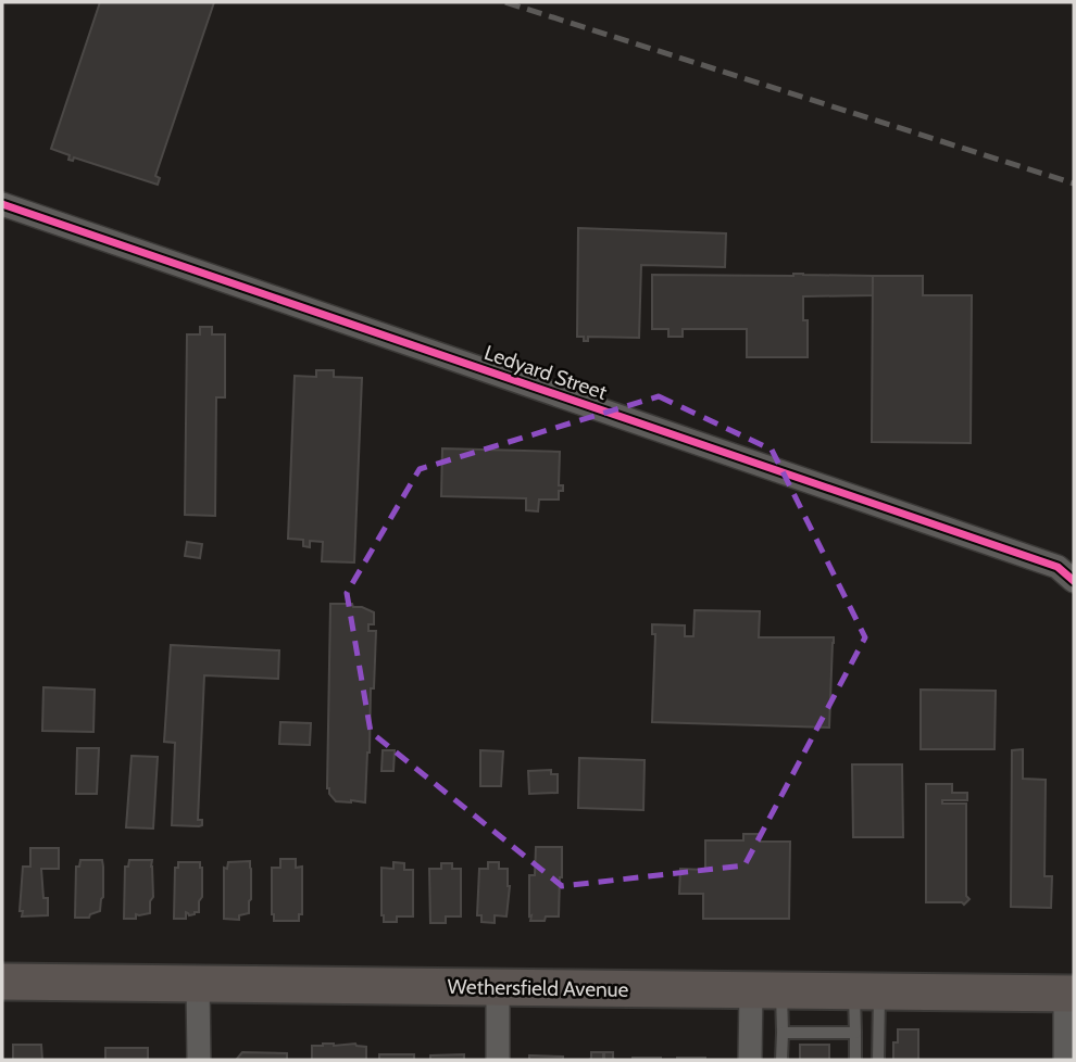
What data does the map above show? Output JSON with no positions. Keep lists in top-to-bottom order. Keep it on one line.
{"streets":{"main road":["Wethersfield Avenue"],"street":["Ledyard Street"]}}
